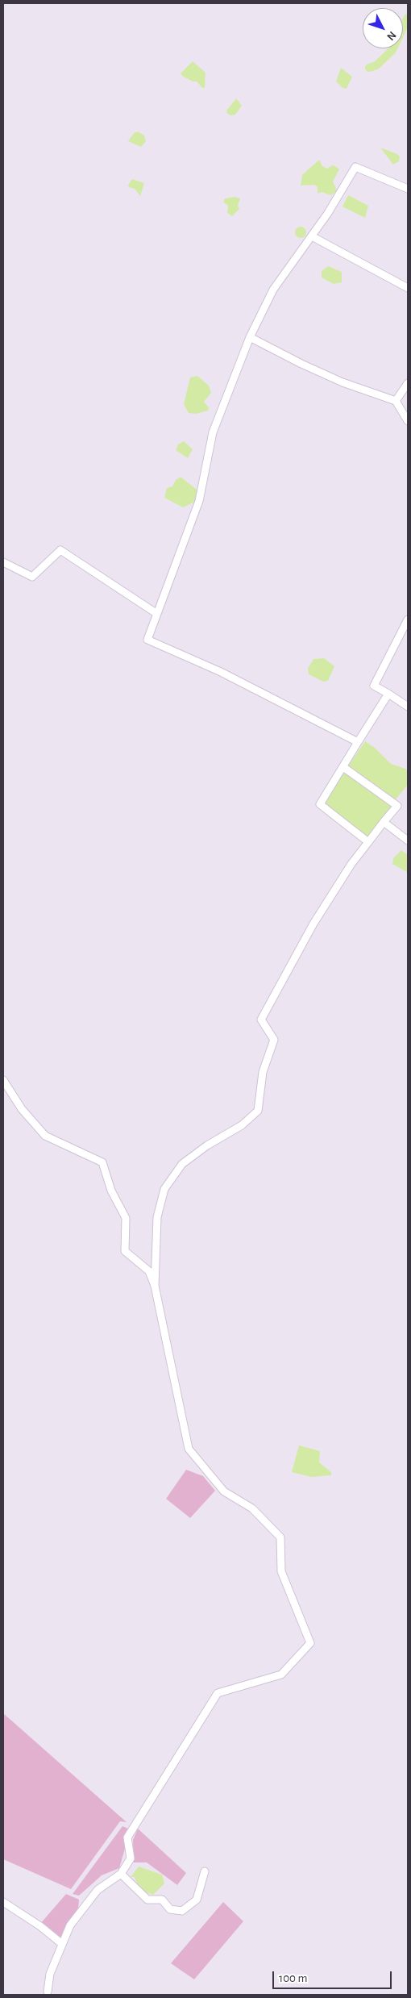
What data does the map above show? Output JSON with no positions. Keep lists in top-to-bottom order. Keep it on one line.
{"scale_bar":"100 m","north":"bottom right"}
